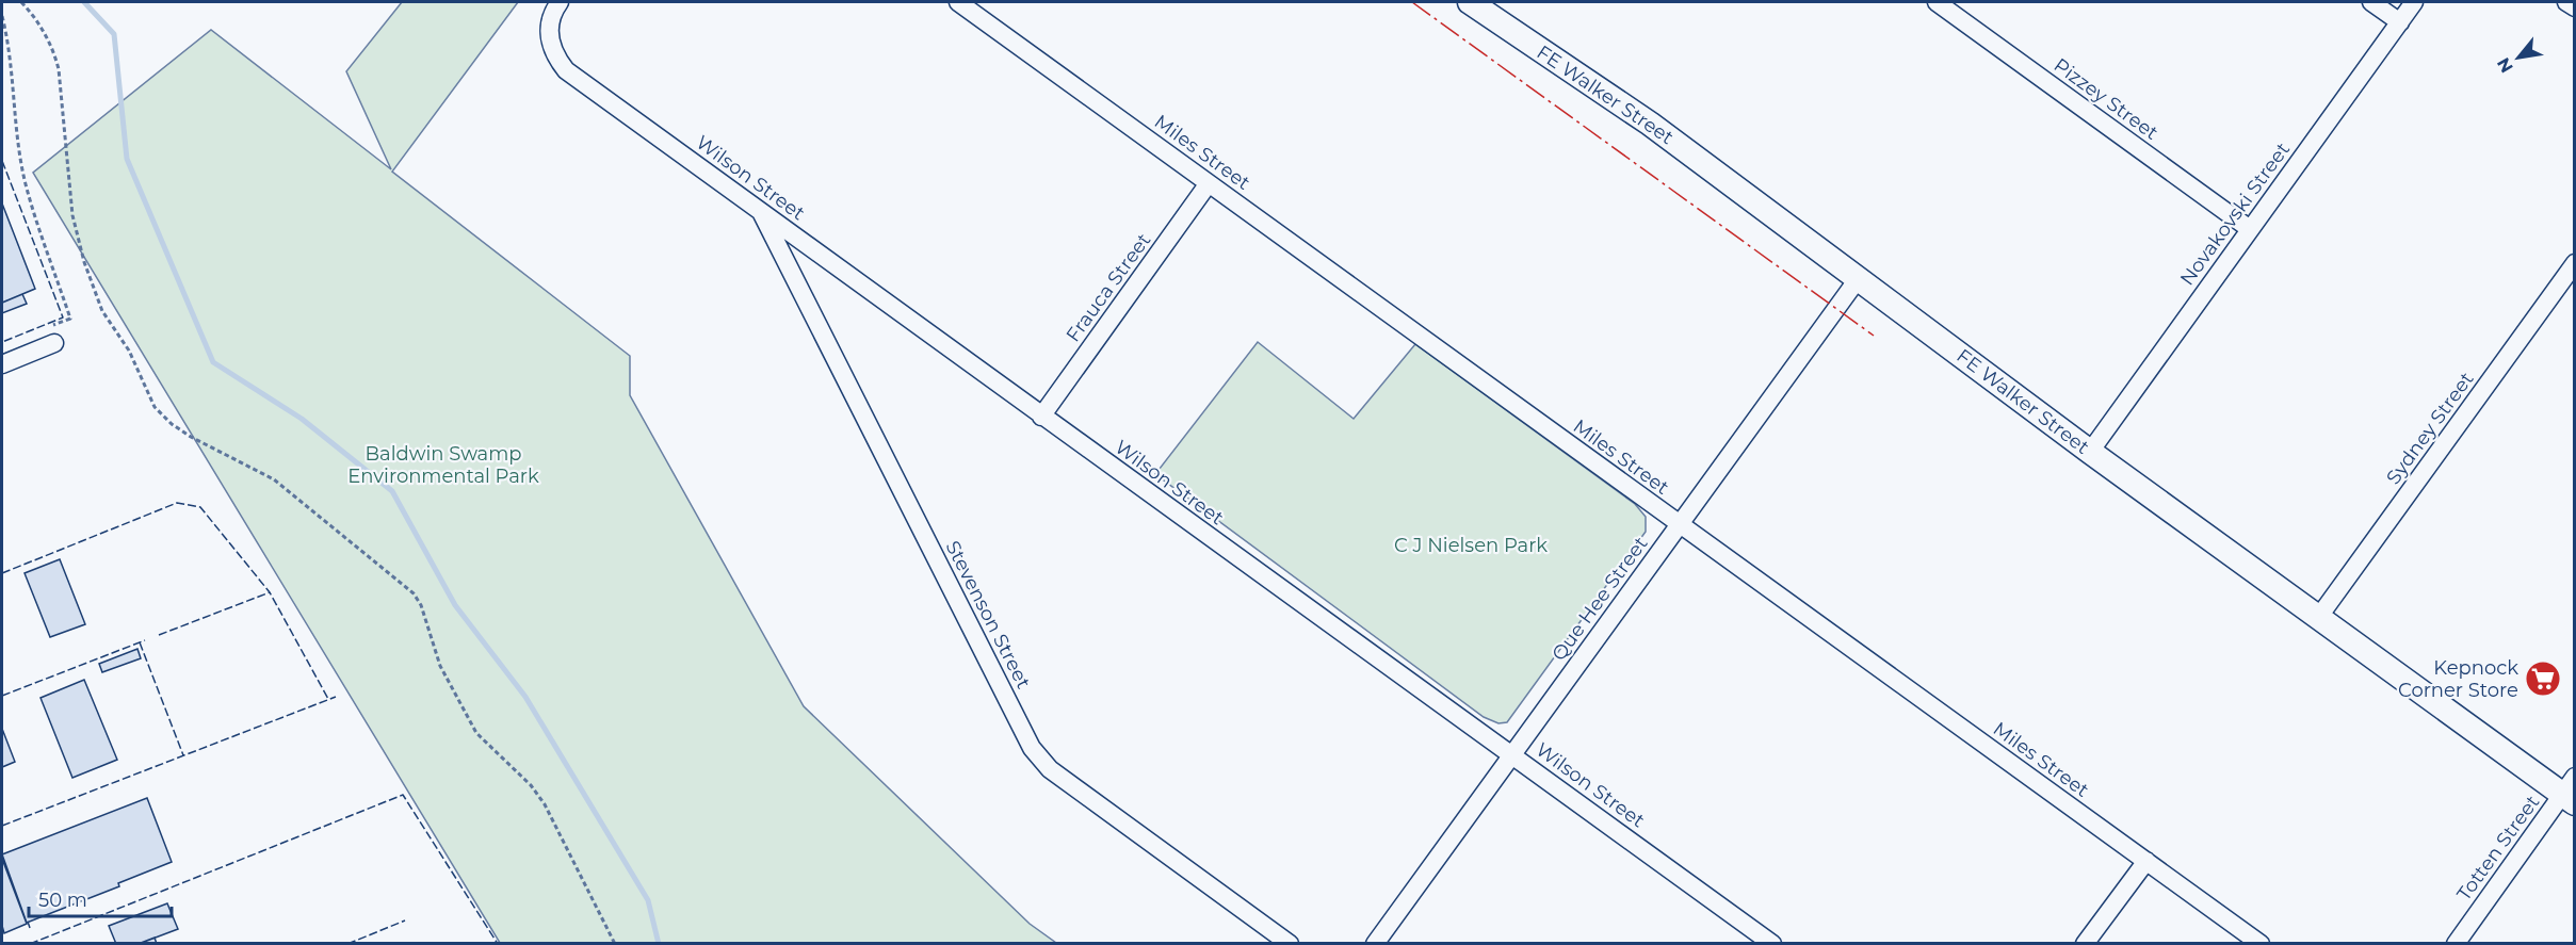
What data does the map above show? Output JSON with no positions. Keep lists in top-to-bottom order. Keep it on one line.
{"streets":{"main road":["FE Walker Street"],"street":["Pizzey Street","Miles Street","Wilson Street","Novakovski Street","Frauca Street","Sydney Street","Que Hee Street","Stevenson Street","Totten Street"]},"crossings":[["FE Walker Street","Novakovski Street"],["FE Walker Street","Sydney Street"],["FE Walker Street","Que Hee Street"],["FE Walker Street","Totten Street"],["Pizzey Street","Novakovski Street"],["Miles Street","Frauca Street"],["Miles Street","Que Hee Street"],["Wilson Street","Frauca Street"],["Wilson Street","Que Hee Street"],["Wilson Street","Stevenson Street"]],"parks":["Baldwin Swamp Environmental Park","C J Nielsen Park"],"places":{"supermarket":["Kepnock Corner Store"]},"scale_bar":"50 m","north":"bottom left"}
